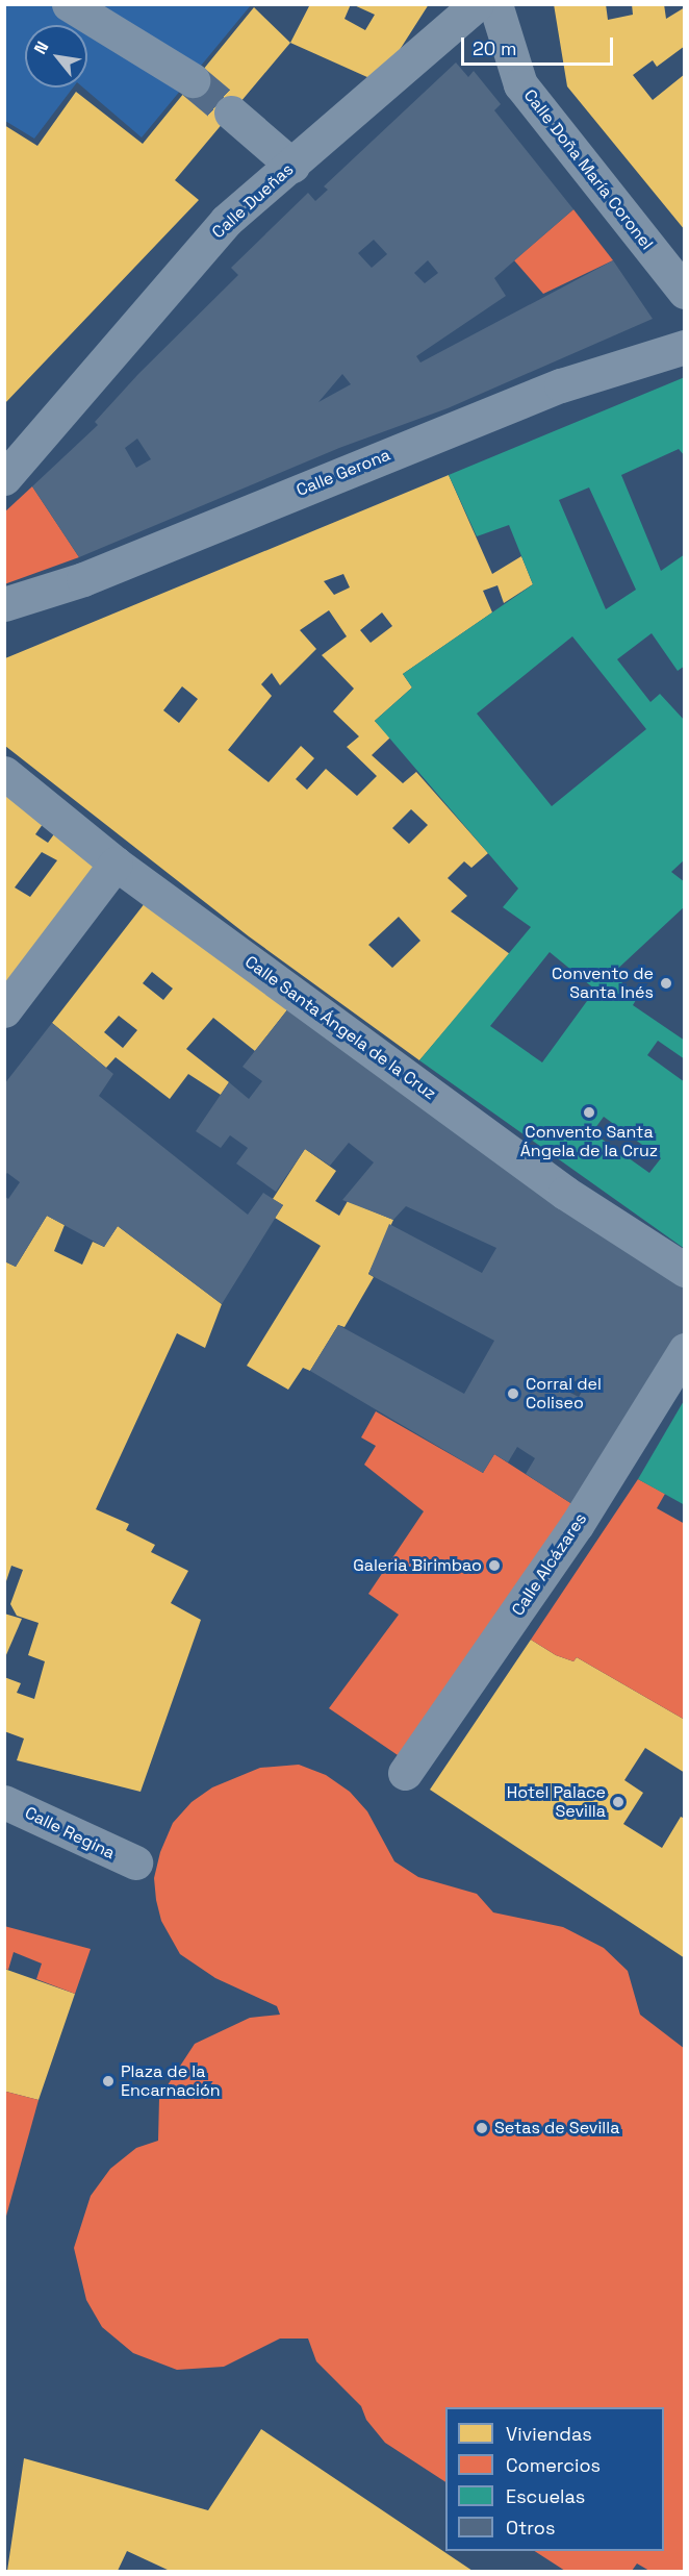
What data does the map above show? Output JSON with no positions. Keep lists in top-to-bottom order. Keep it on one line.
{"streets":{"street":["Calle Doña María Coronel","Calle Dueñas","Calle Gerona","Calle Santa Ángela de la Cruz","Calle Alcázares","Calle Regina"]},"places":["Convento de Santa Inés","Convento Santa Ángela de la Cruz","Corral del Coliseo","Galeria Birimbao","Hotel Palace Sevilla","Plaza de la Encarnación","Setas de Sevilla"],"legend":["Viviendas","Comercios","Escuelas","Otros"],"scale_bar":"20 m","north":"top left"}
